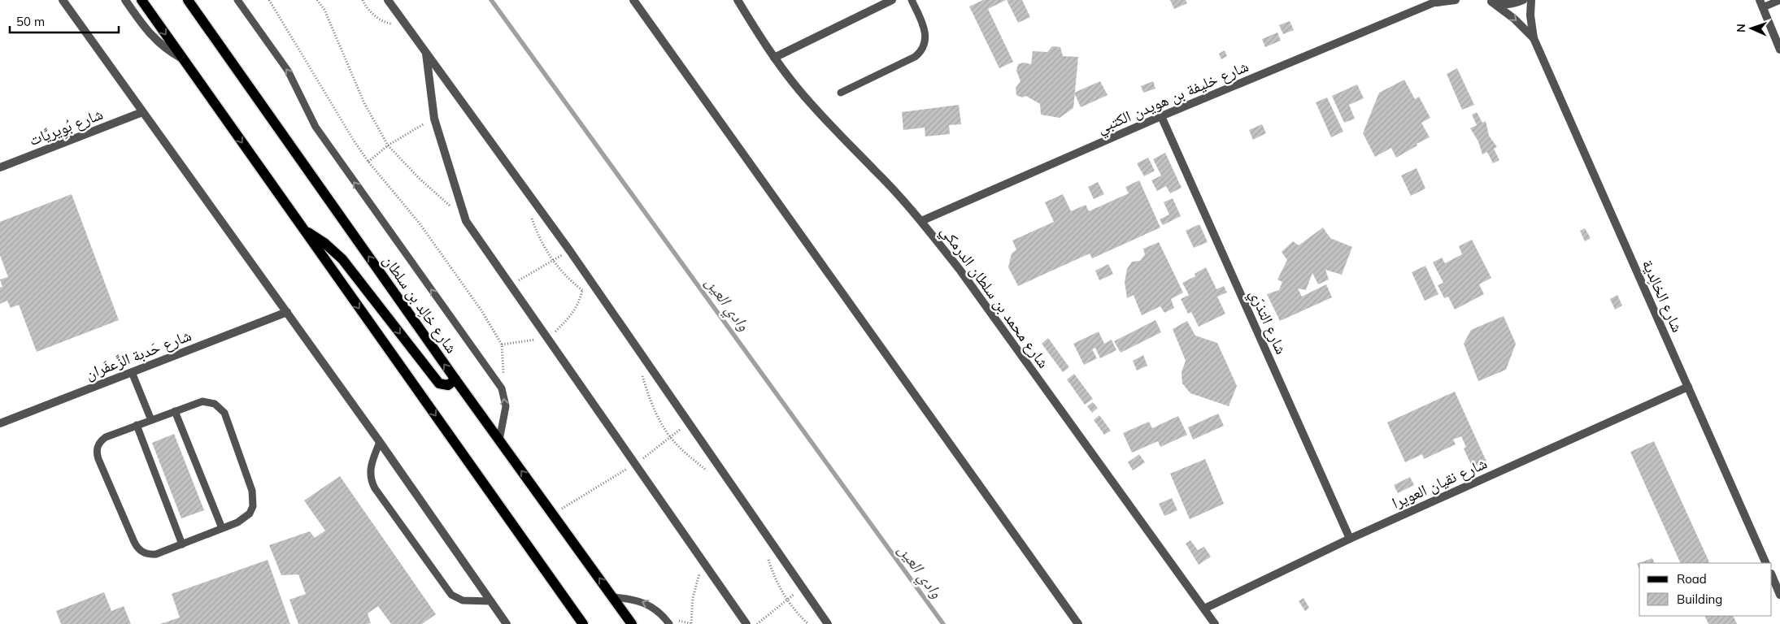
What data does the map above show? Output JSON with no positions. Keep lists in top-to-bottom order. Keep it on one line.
{"streets":{"main road":["شارع خالِد بن سلطان"],"street":["شارع خليفة بن هويدن الكتبي","شارع بُوِيريَّات","شارع الخالِدية","شارع محمد بن سلطان الدرمكي","شارع التذرّي","شارع حَدبة الزَّعفَران","شارع نقيان العويرا"]},"crossings":[["شارع خليفة بن هويدن الكتبي","شارع محمد بن سلطان الدرمكي"],["شارع خليفة بن هويدن الكتبي","شارع التذرّي"],["شارع الخالِدية","شارع نقيان العويرا"],["شارع محمد بن سلطان الدرمكي","شارع نقيان العويرا"],["شارع التذرّي","شارع نقيان العويرا"]],"water":["وادي العين"],"legend":["Road","Building"],"scale_bar":"50 m","north":"left"}
